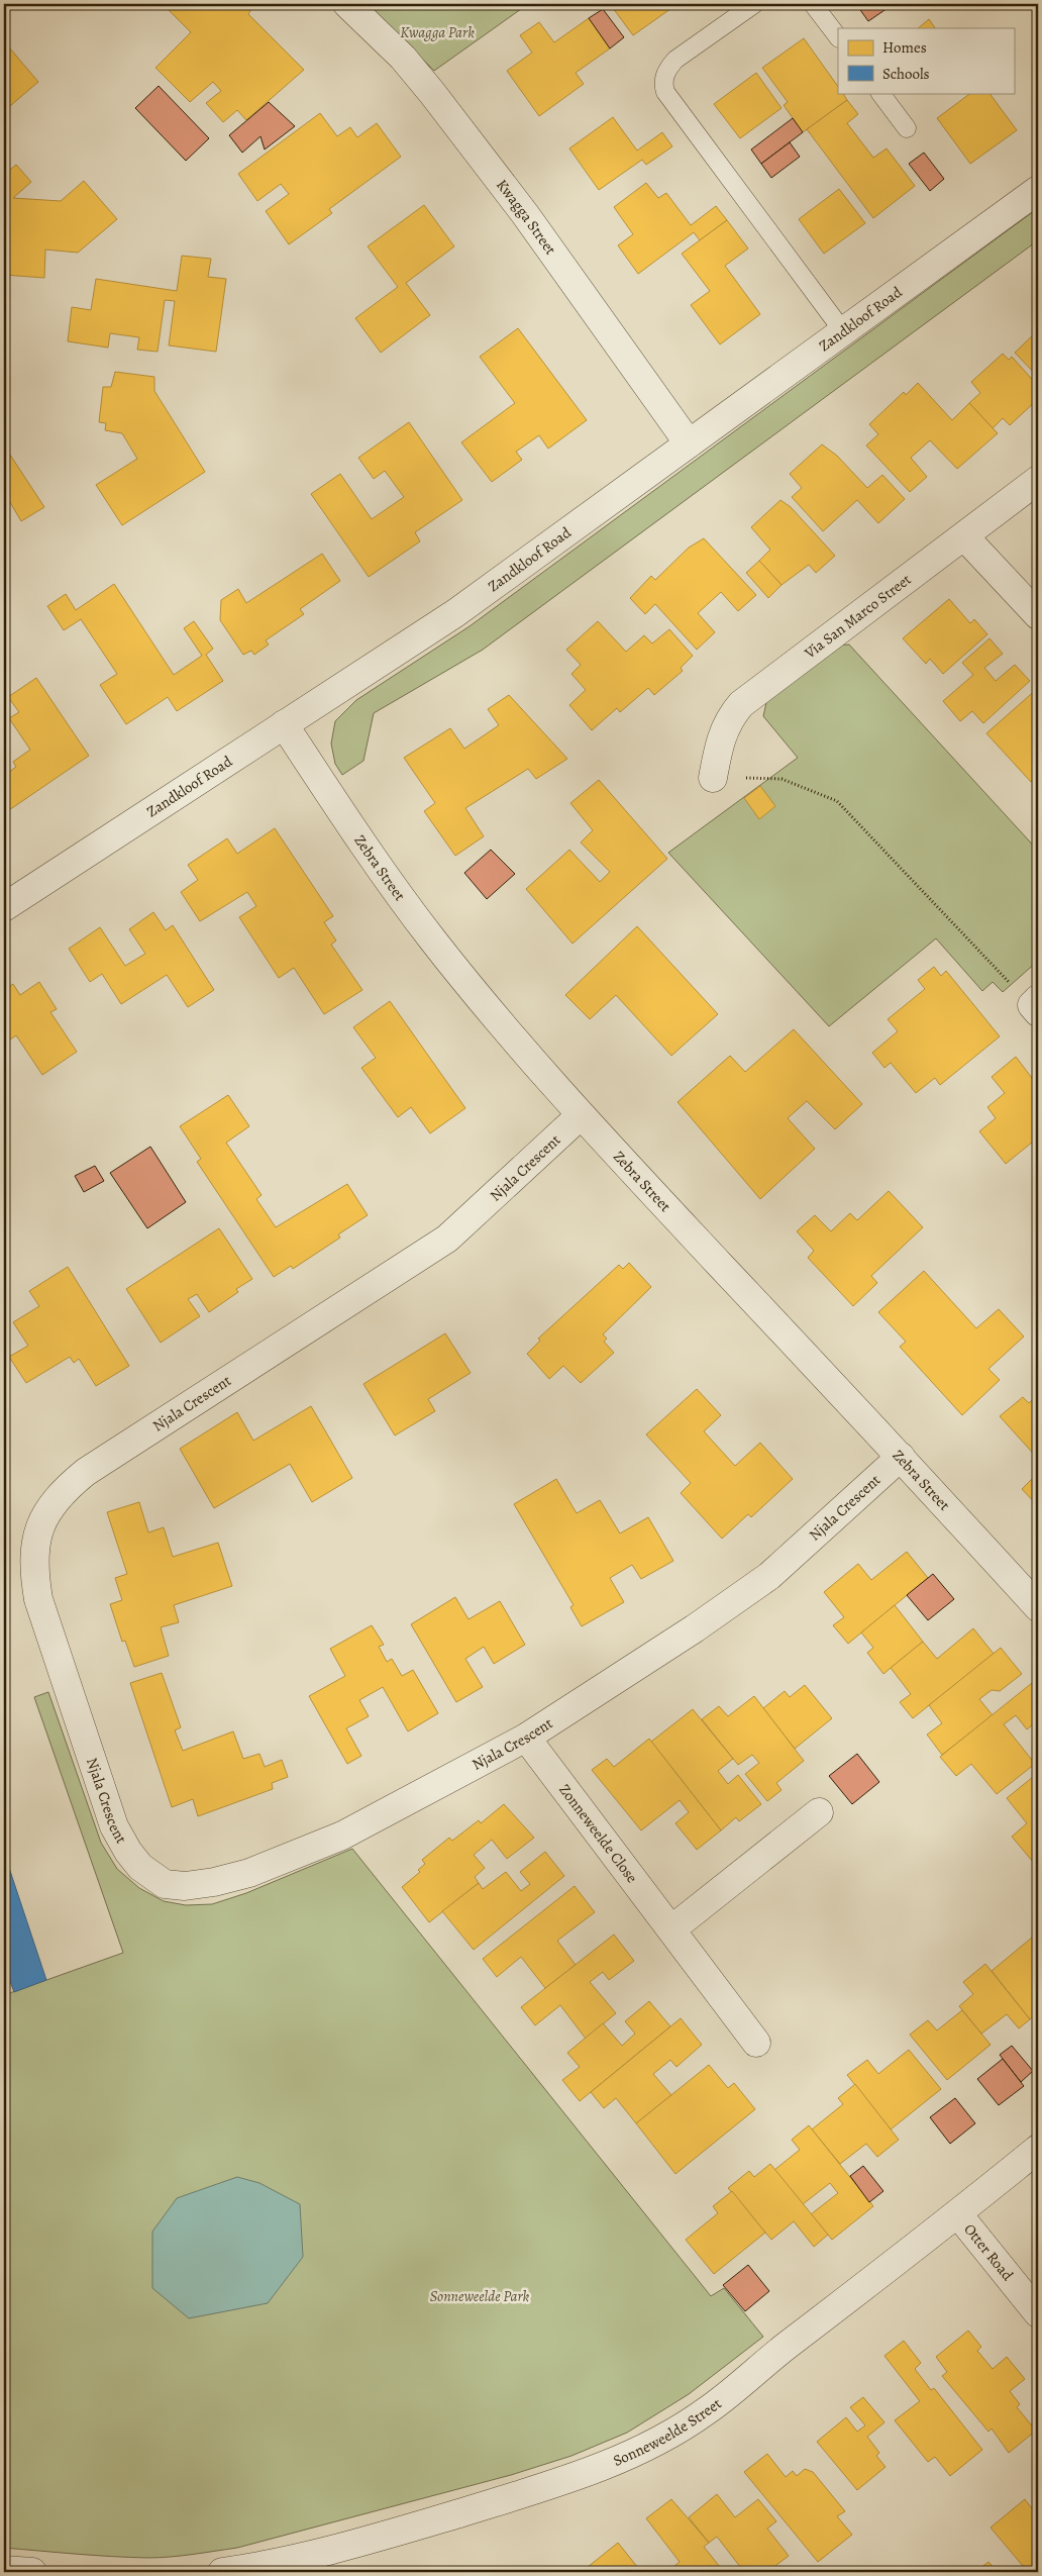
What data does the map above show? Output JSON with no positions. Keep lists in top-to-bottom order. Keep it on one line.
{"streets":{"street":["Kwagga Street","Zandkloof Road","Via San Marco Street","Zebra Street","Njala Crescent","Zonneweelde Close","Otter Road","Sonneweelde Street"]},"crossings":[["Kwagga Street","Zandkloof Road"],["Zandkloof Road","Zebra Street"],["Zebra Street","Njala Crescent"],["Njala Crescent","Zonneweelde Close"],["Otter Road","Sonneweelde Street"]],"parks":["Kwagga Park","Sonneweelde Park"],"legend":["Homes","Schools"]}
